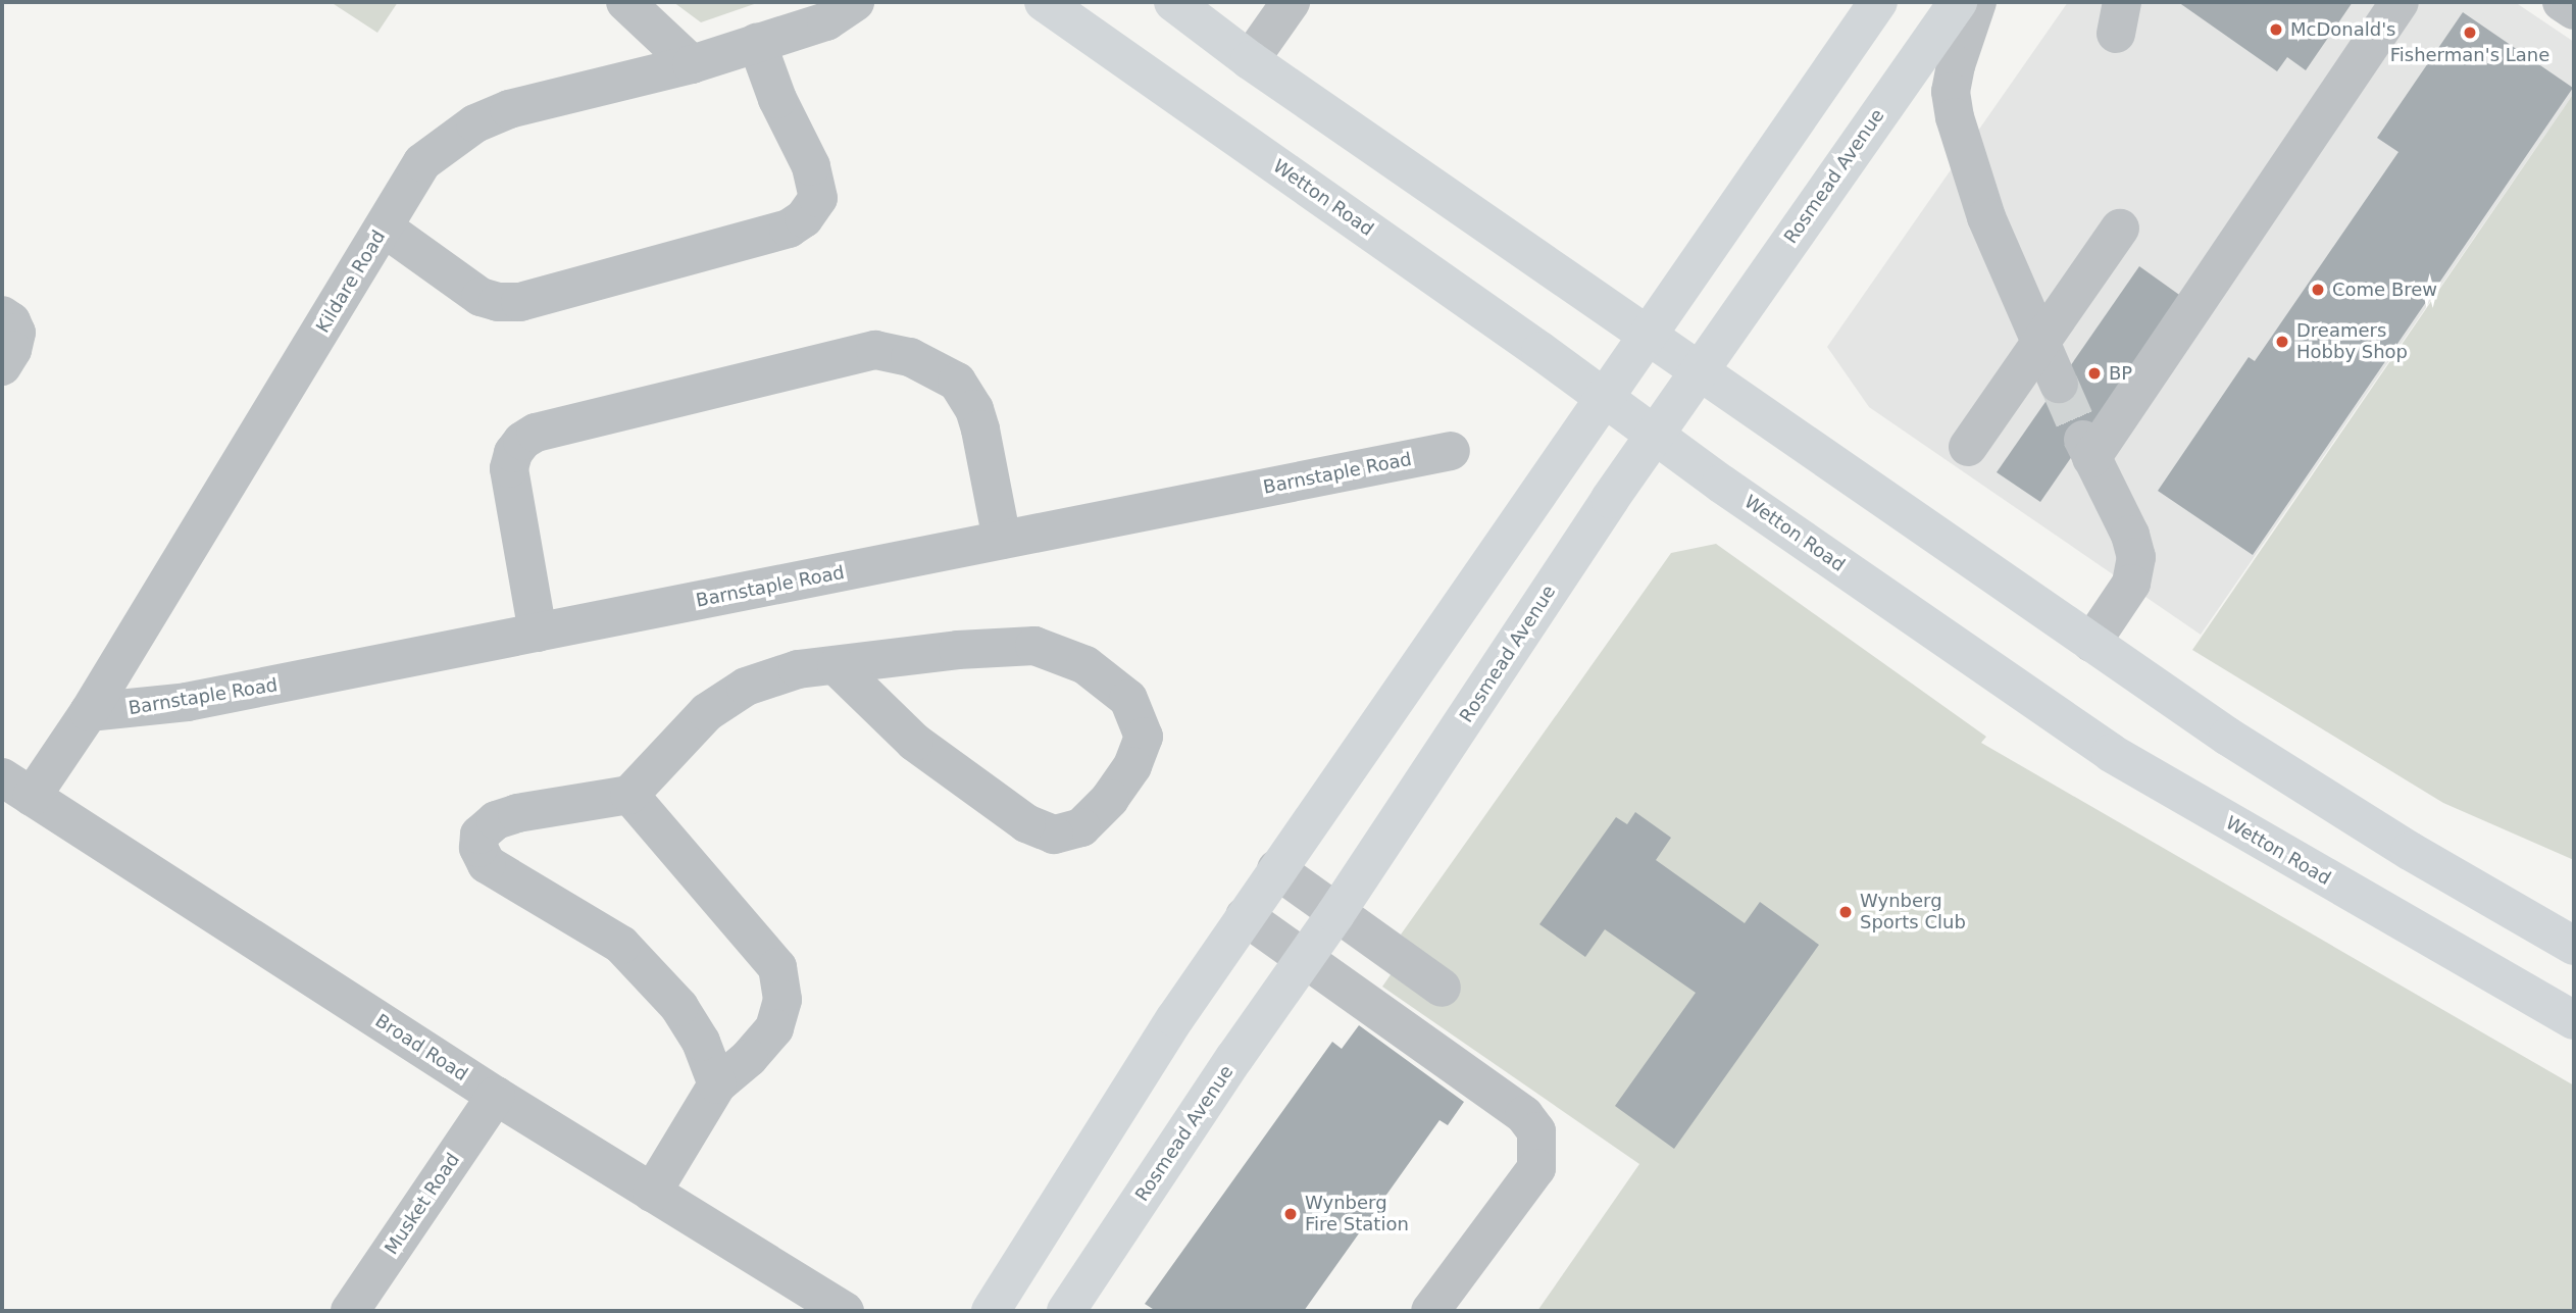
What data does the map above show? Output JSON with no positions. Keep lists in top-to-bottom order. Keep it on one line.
{"streets":{"main road":["Rosmead Avenue","Wetton Road"],"street":["Kildare Road","Barnstaple Road","Broad Road","Musket Road"]},"crossings":[["Rosmead Avenue","Wetton Road"],["Kildare Road","Barnstaple Road"],["Kildare Road","Broad Road"],["Broad Road","Musket Road"]],"places":["McDonald's","Fisherman's Lane","Come Brew","Dreamers Hobby Shop","BP","Wynberg Sports Club","Wynberg Fire Station"]}
